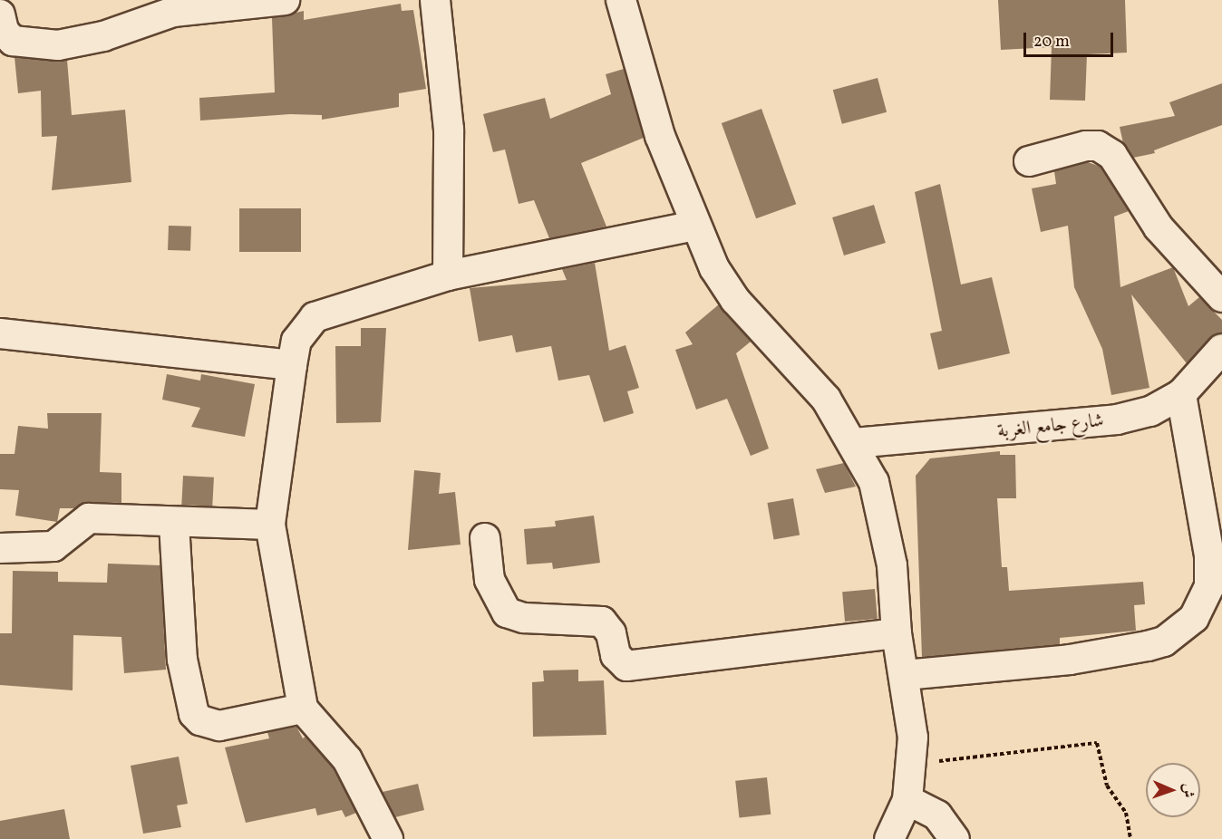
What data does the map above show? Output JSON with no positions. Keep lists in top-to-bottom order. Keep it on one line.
{"streets":{"street":["شارع جامع الغربة"]},"scale_bar":"20 m","north":"right"}
